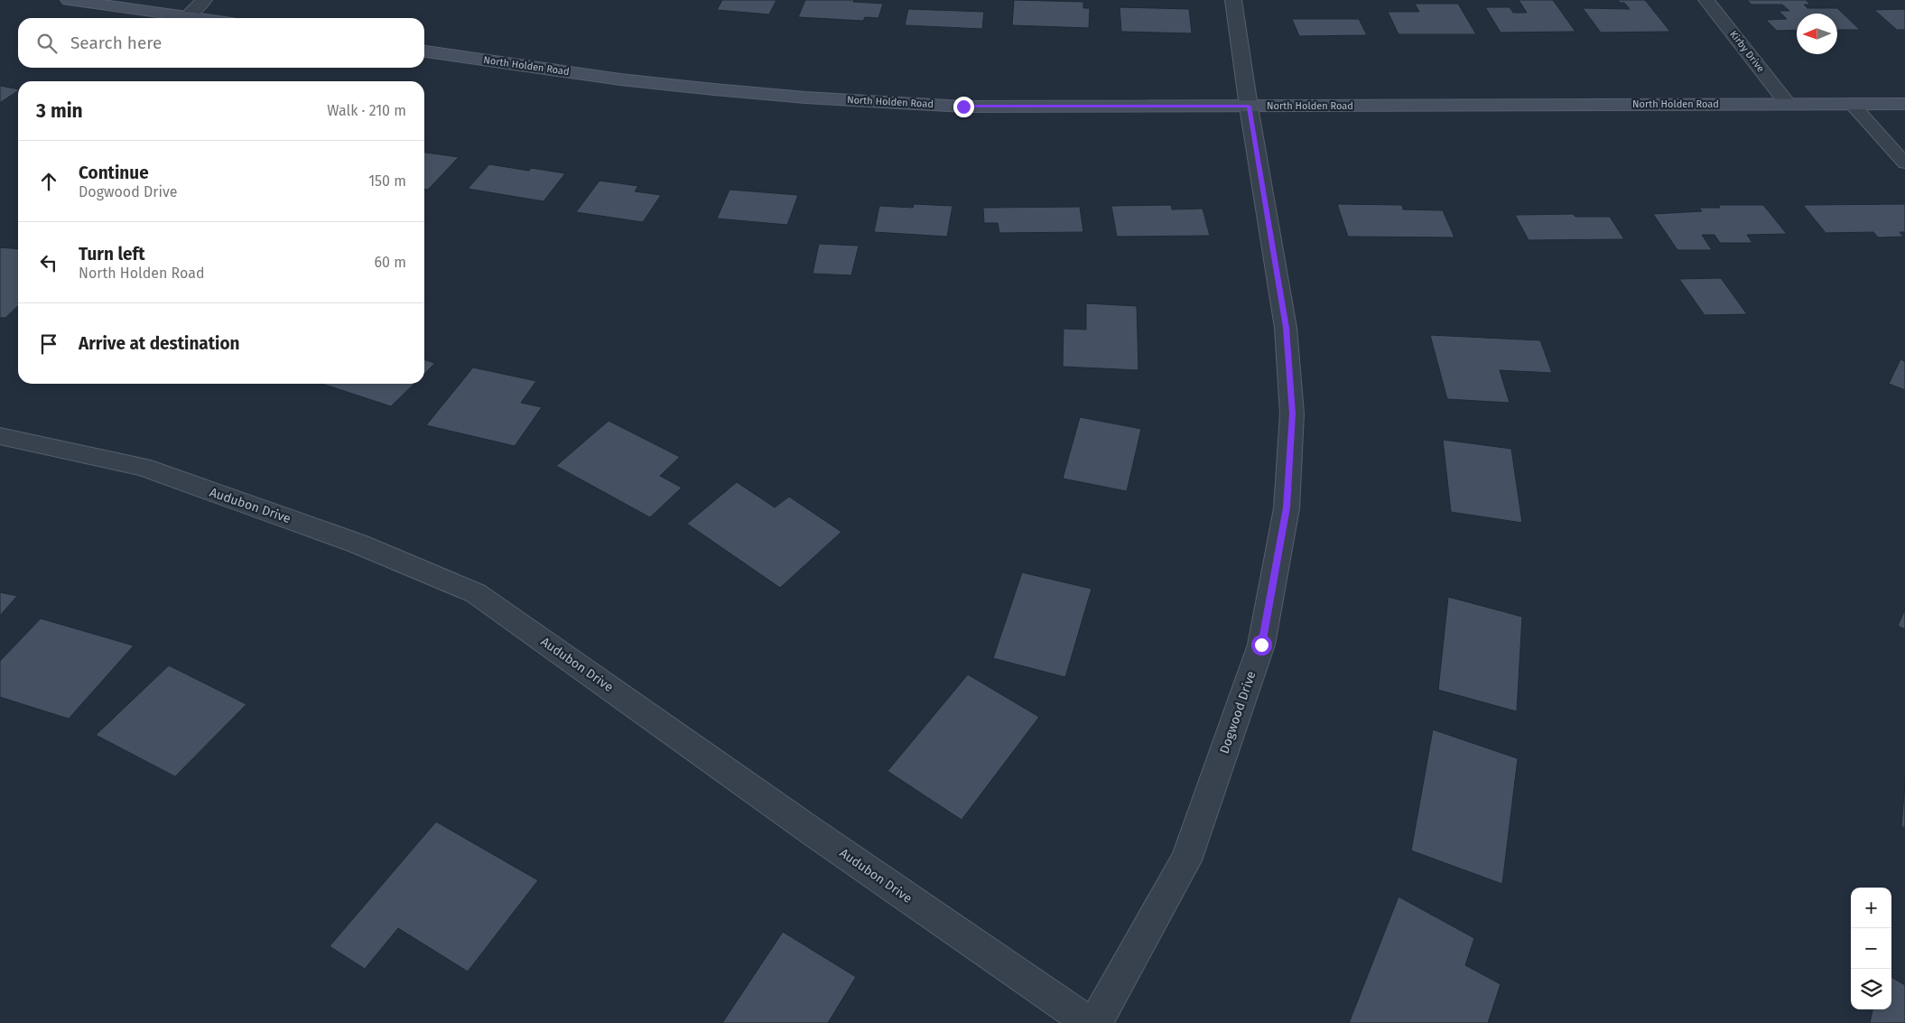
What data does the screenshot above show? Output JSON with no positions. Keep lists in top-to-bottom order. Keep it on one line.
{"streets":{"main road":["North Holden Road"],"street":["Kirby Drive","Audubon Drive","Dogwood Drive"]},"crossings":[["Kirby Drive","North Holden Road"],["North Holden Road","Dogwood Drive"]],"north":"left","page":{"search":"Search here","heading":["3 min","Walk · 210 m"],"list":[["Continue","Dogwood Drive","150 m"],["Turn left","North Holden Road","60 m"],"Arrive at destination"],"map_buttons":["+","−"]}}
